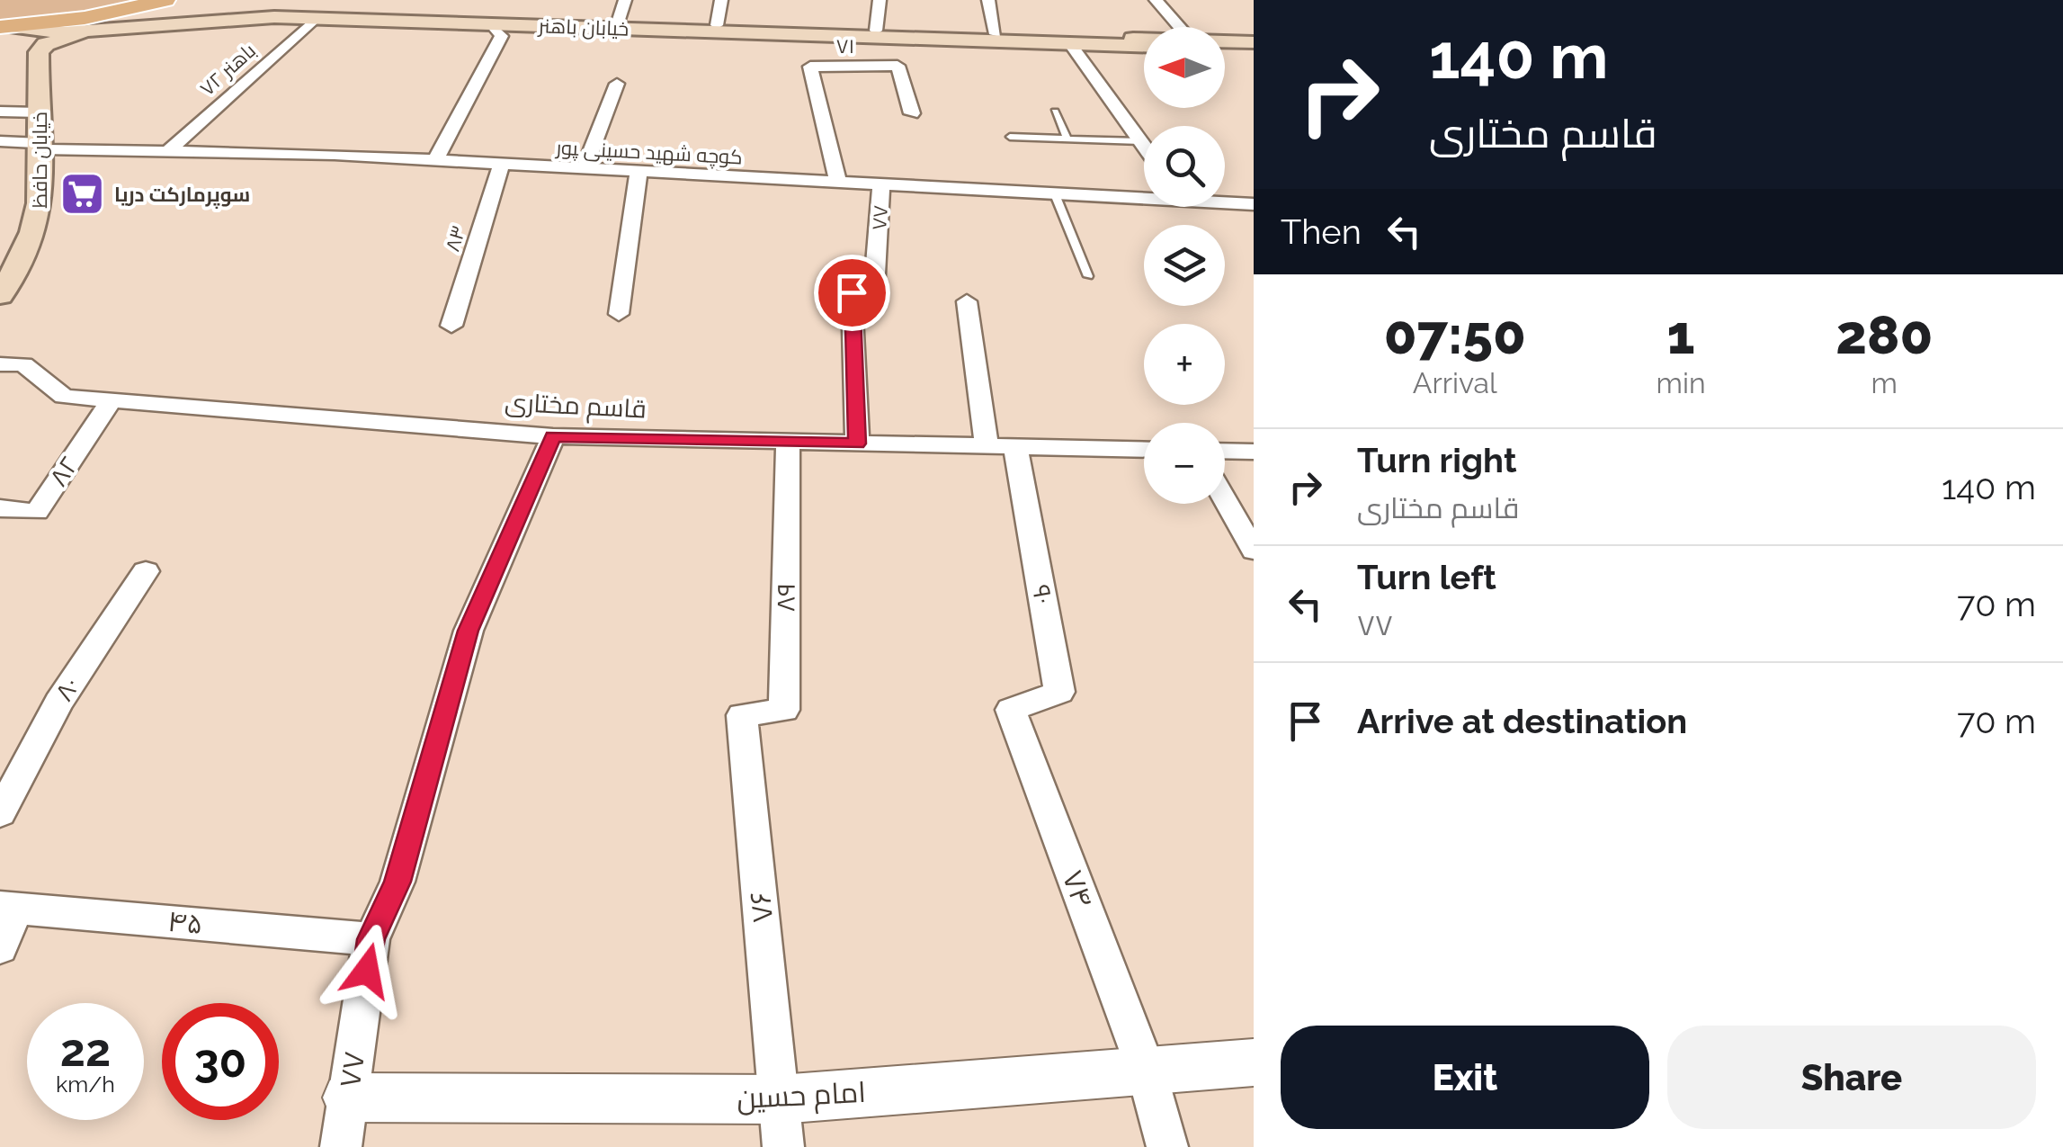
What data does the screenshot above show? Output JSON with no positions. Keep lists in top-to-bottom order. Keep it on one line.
{"streets":{"main road":["خیابان باهنر","خیابان حافظ"],"street":["۷۱","باهنر ۷۲","کوچه شهید حسینی ‍پور","۷۷","۸۳","قاسم مختاری","۸۲","۹۰","۸۹","۸۰","۷۴","۷۶","۴۵","امام حسین"]},"crossings":[["خیابان باهنر","باهنر ۷۲"],["خیابان باهنر","خیابان حافظ"],["۷۱","کوچه شهید حسینی ‍پور"],["باهنر ۷۲","کوچه شهید حسینی ‍پور"],["کوچه شهید حسینی ‍پور","خیابان حافظ"],["کوچه شهید حسینی ‍پور","۷۷"],["کوچه شهید حسینی ‍پور","۸۳"],["۷۷","قاسم مختاری"],["۷۷","۴۵"],["۷۷","امام حسین"],["قاسم مختاری","۸۲"],["قاسم مختاری","۹۰"],["قاسم مختاری","۸۹"],["۹۰","۷۴"],["۸۹","۷۶"],["۷۴","امام حسین"],["۷۶","امام حسین"]],"places":{"supermarket":["سوپرمارکت دریا"]},"north":"left","page":{"turn":["140 m","قاسم مختاری"],"map_buttons":["+","−"],"then":"Then","eta":["07:50","Arrival","1","min","280","m"],"list":[{"name":"Turn right","note":"قاسم مختاری","value":"140 m"},{"name":"Turn left","note":"۷۷","value":"70 m"},{"name":"Arrive at destination","value":"70 m"}],"speed":"22 km/h","limit":"30","buttons":["Exit","Share"]}}
